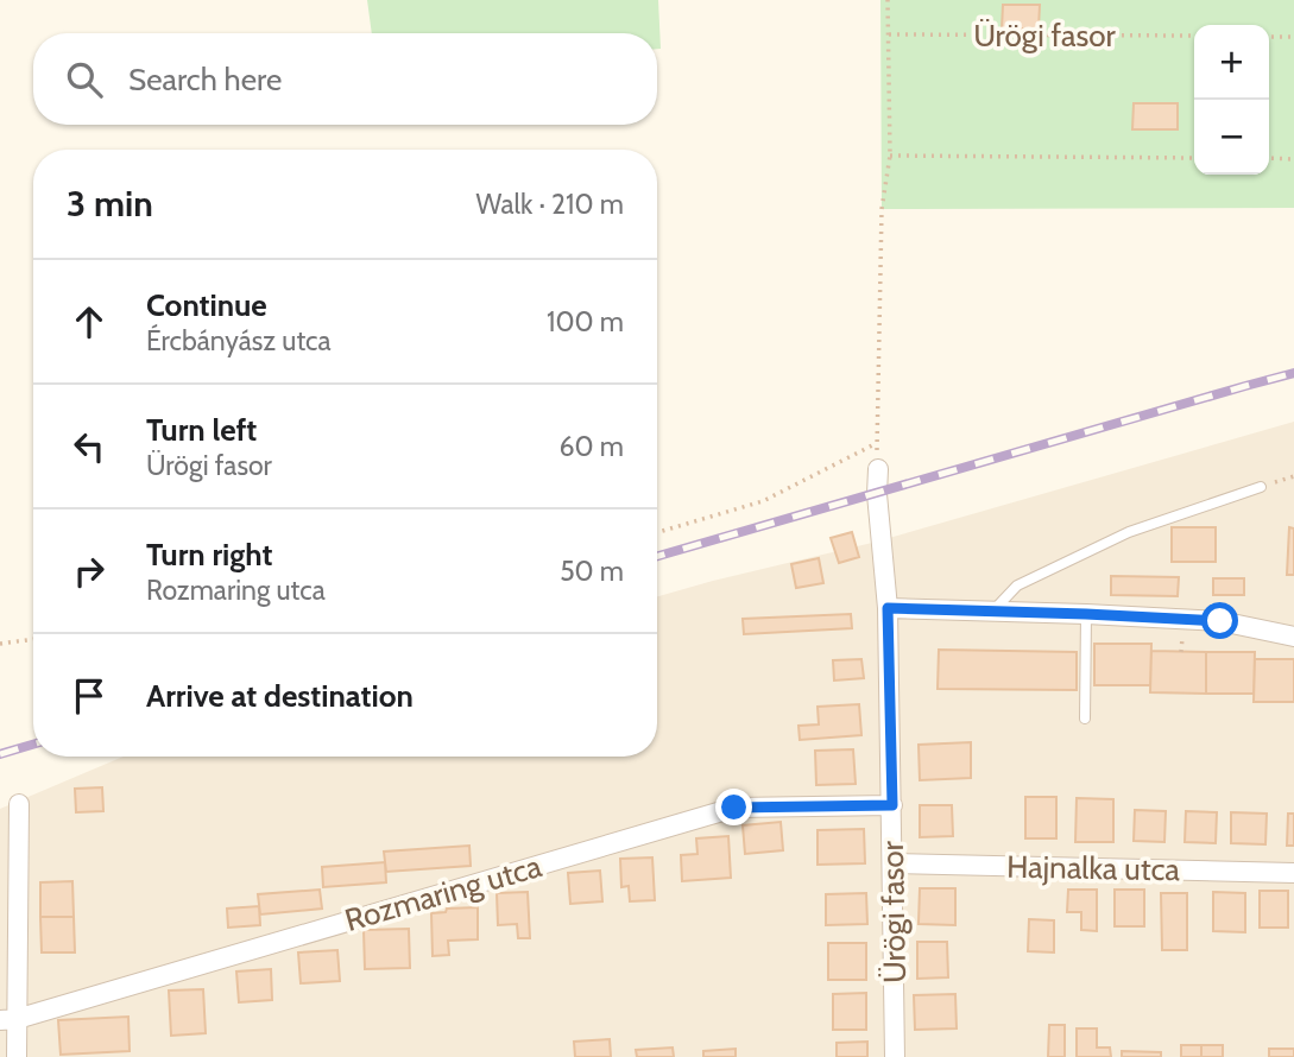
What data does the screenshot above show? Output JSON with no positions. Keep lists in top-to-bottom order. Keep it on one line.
{"streets":{"street":["Ürögi fasor","Hajnalka utca","Rozmaring utca"]},"crossings":[["Ürögi fasor","Hajnalka utca"],["Ürögi fasor","Rozmaring utca"]],"page":{"map_buttons":["+","−"],"search":"Search here","heading":["3 min","Walk · 210 m"],"list":[["Continue","Ércbányász utca","100 m"],["Turn left","Ürögi fasor","60 m"],["Turn right","Rozmaring utca","50 m"],"Arrive at destination"]}}
